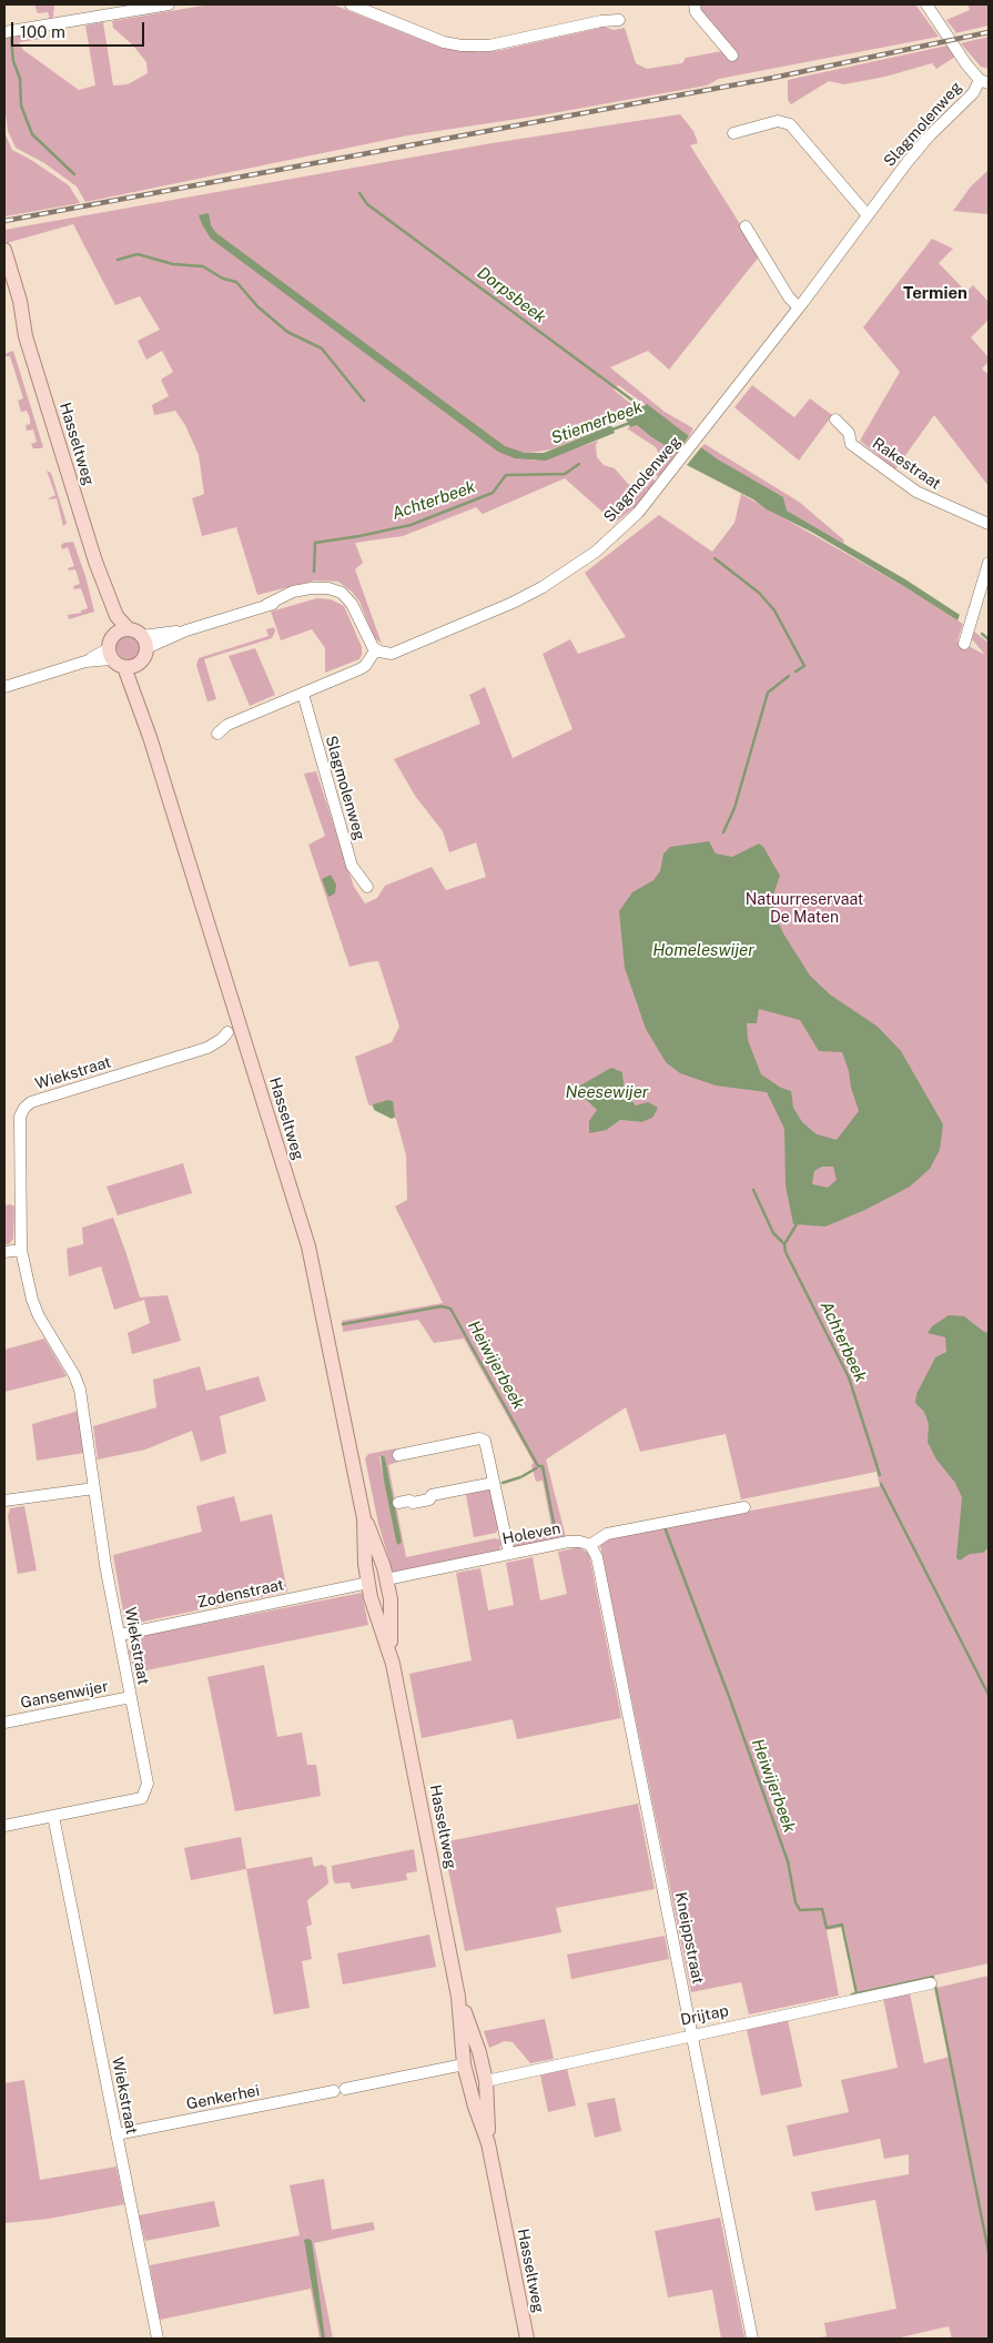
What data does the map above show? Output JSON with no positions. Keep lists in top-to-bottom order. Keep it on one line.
{"streets":{"main road":["Hasseltweg"],"street":["Slagmolenweg","Rakestraat","Wiekstraat","Holeven","Zodenstraat","Gansenwijer","Kneippstraat","Drijtap","Genkerhei"]},"crossings":[["Hasseltweg","Holeven"],["Hasseltweg","Zodenstraat"],["Hasseltweg","Drijtap"],["Hasseltweg","Genkerhei"],["Wiekstraat","Zodenstraat"],["Wiekstraat","Gansenwijer"],["Wiekstraat","Genkerhei"],["Holeven","Kneippstraat"],["Kneippstraat","Drijtap"]],"districts":["Termien"],"water":["Dorpsbeek","Stiemerbeek","Achterbeek","Homeleswijer","Neesewijer","Heiwijerbeek"],"parks":["Natuurreservaat De Maten"],"scale_bar":"100 m"}
